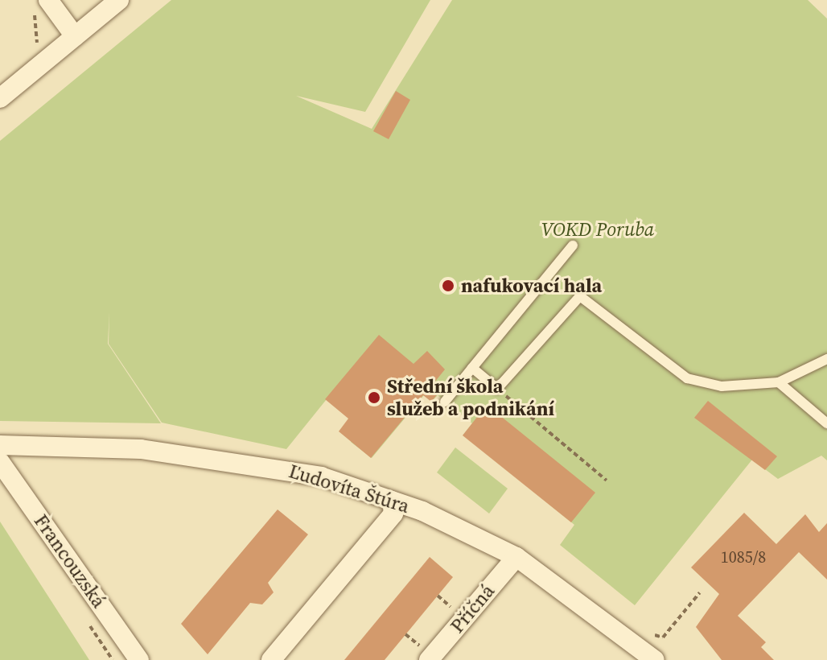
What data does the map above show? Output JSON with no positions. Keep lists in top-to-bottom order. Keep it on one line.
{"streets":{"street":["Ľudovíta Štúra","Francouzská","Příčná"]},"crossings":[["Ľudovíta Štúra","Příčná"]],"parks":["VOKD Poruba"],"places":["nafukovací hala","Střední škola služeb a podnikání"],"house_numbers":["1085/8"]}
